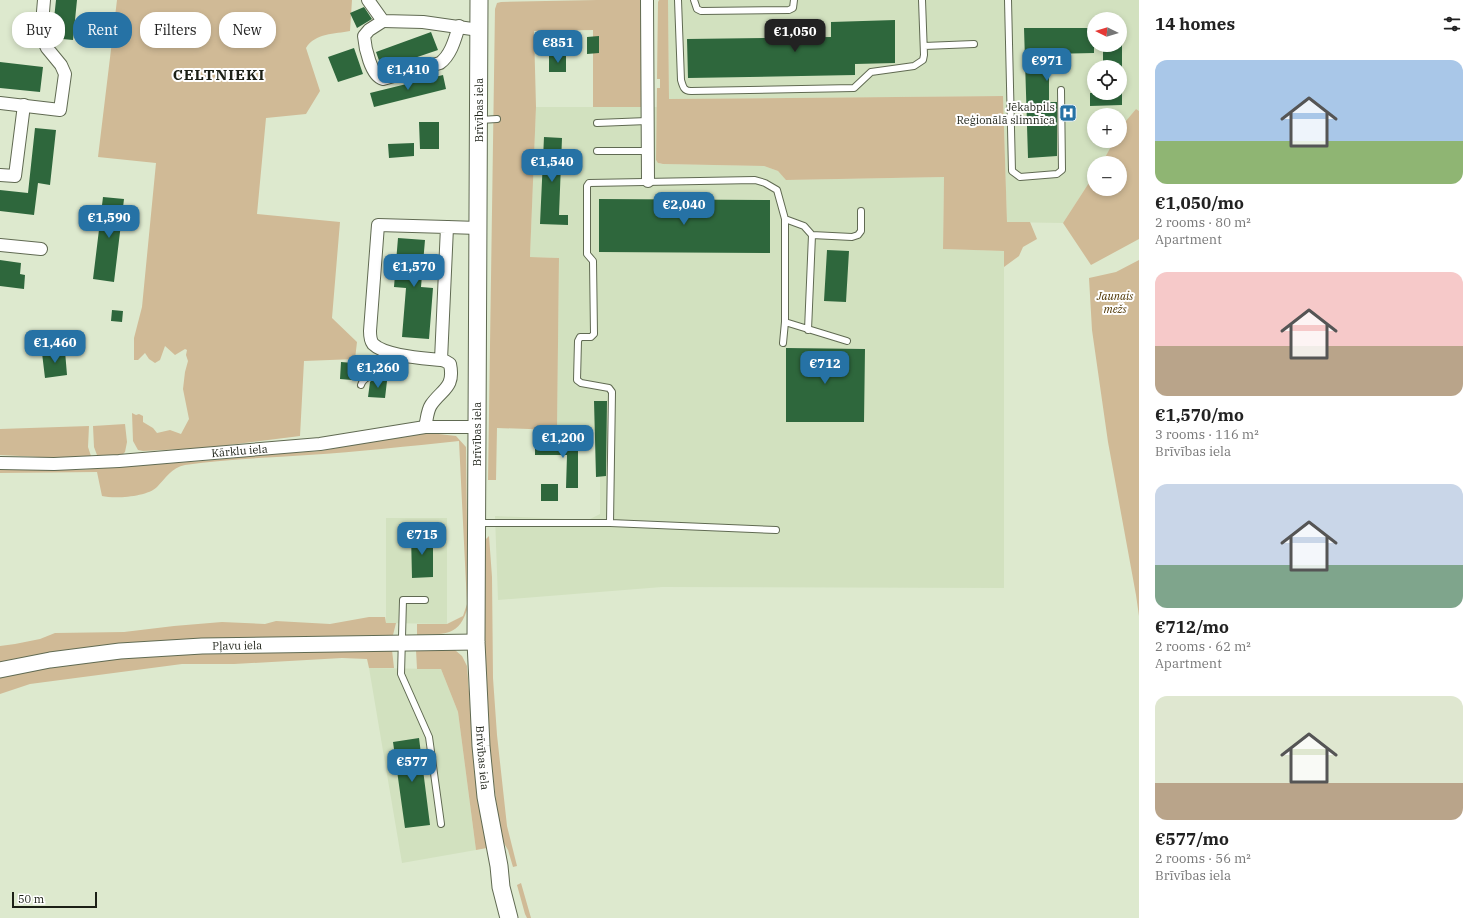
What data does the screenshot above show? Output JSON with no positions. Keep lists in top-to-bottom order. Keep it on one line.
{"streets":{"main road":["Brīvības iela"],"street":["Kārklu iela","Pļavu iela"]},"crossings":[["Brīvības iela","Kārklu iela"],["Brīvības iela","Pļavu iela"]],"districts":["CELTNIEKI"],"parks":["Jaunais mežs"],"places":{"hospital":["Jēkabpils Reģionālā slimnīca"]},"scale_bar":"50 m","north":"left","page":{"heading":"14 homes","map_buttons":["+","−"],"chip":["Buy","Rent","Filters","New"],"price":["€1,050","€851","€971","€1,410","€1,540","€2,040","€1,590","€1,570","€1,460","€712","€1,260","€1,200","€715","€577"],"list":[{"name":"€1,050/mo","note":"2 rooms · 80 m² · Apartment"},{"name":"€1,570/mo","note":"3 rooms · 116 m² · Brīvības iela"},{"name":"€712/mo","note":"2 rooms · 62 m² · Apartment"},{"name":"€577/mo","note":"2 rooms · 56 m² · Brīvības iela"}],"scale":"50 m"}}
